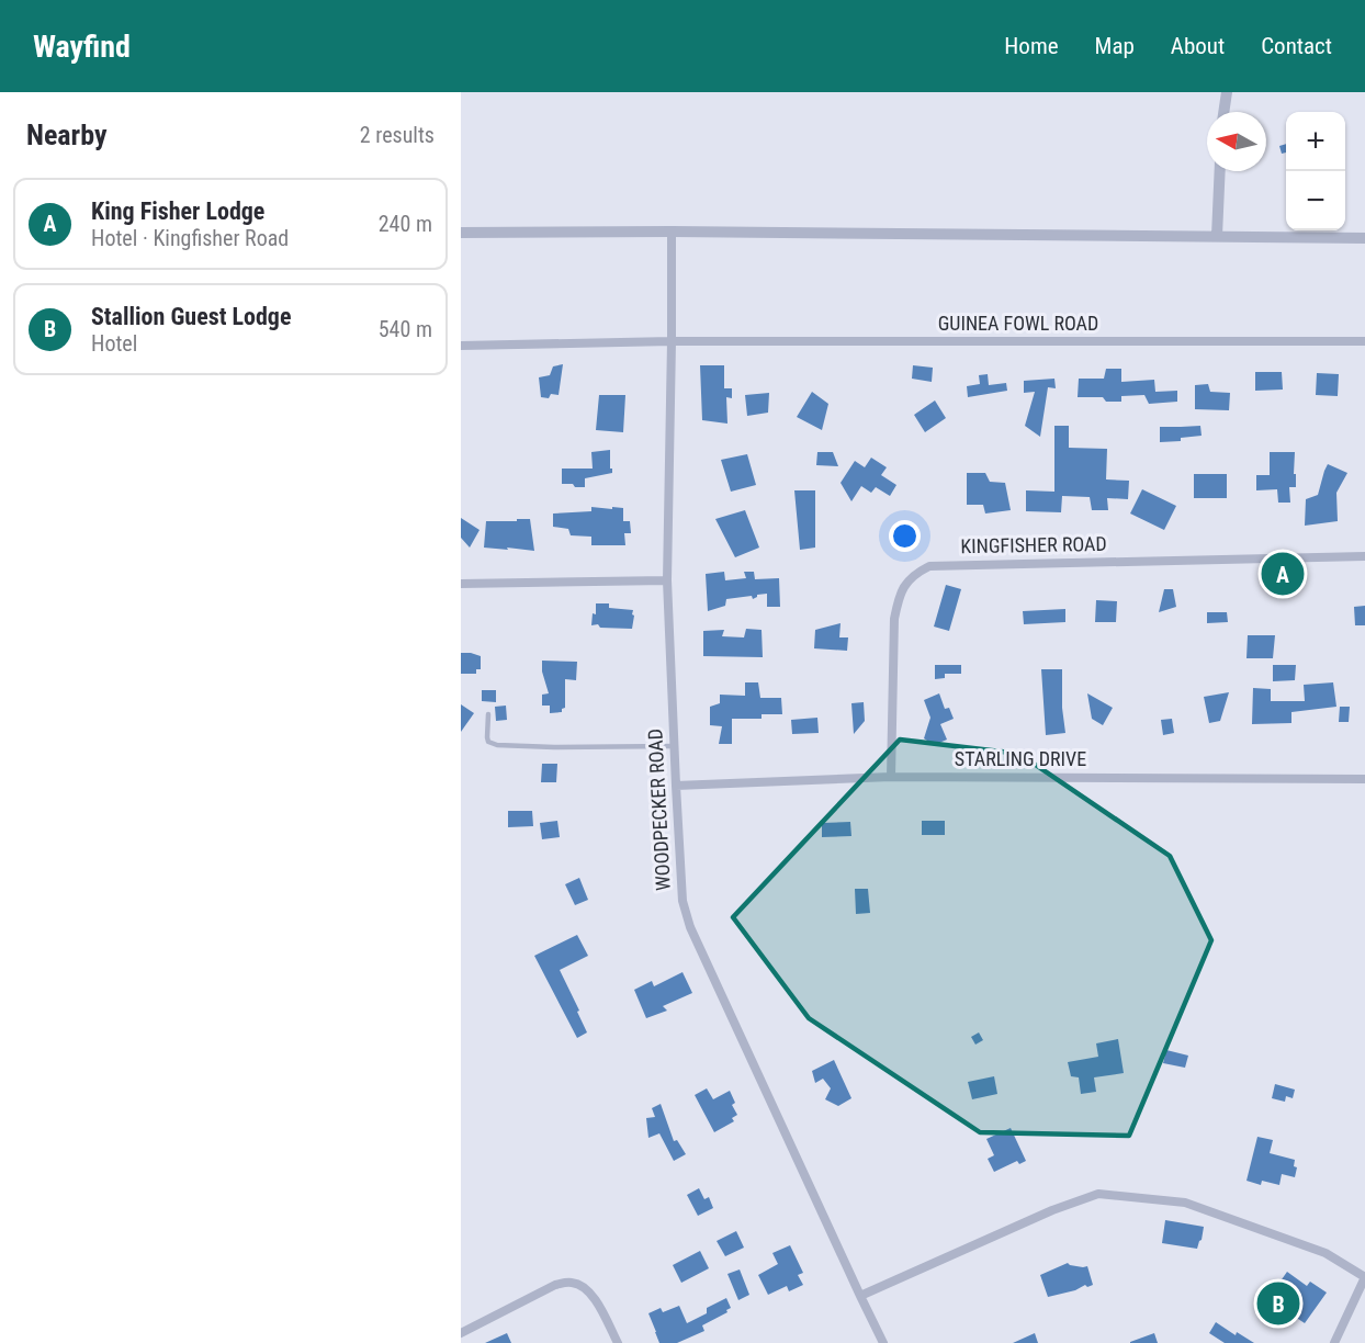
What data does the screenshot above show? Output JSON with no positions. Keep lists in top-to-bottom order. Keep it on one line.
{"streets":{"street":["GUINEA FOWL ROAD","KINGFISHER ROAD","STARLING DRIVE","WOODPECKER ROAD"]},"crossings":[["GUINEA FOWL ROAD","WOODPECKER ROAD"],["KINGFISHER ROAD","STARLING DRIVE"],["STARLING DRIVE","WOODPECKER ROAD"]],"north":"left","page":{"header":"Wayfind","nav":["Home","Map","About","Contact"],"heading":["Nearby","2 results"],"map_buttons":["+","−"],"list":[{"mark":"A","name":"King Fisher Lodge","note":"Hotel · Kingfisher Road","value":"240 m"},{"mark":"B","name":"Stallion Guest Lodge","note":"Hotel","value":"540 m"}],"pins":["A","B"]}}
